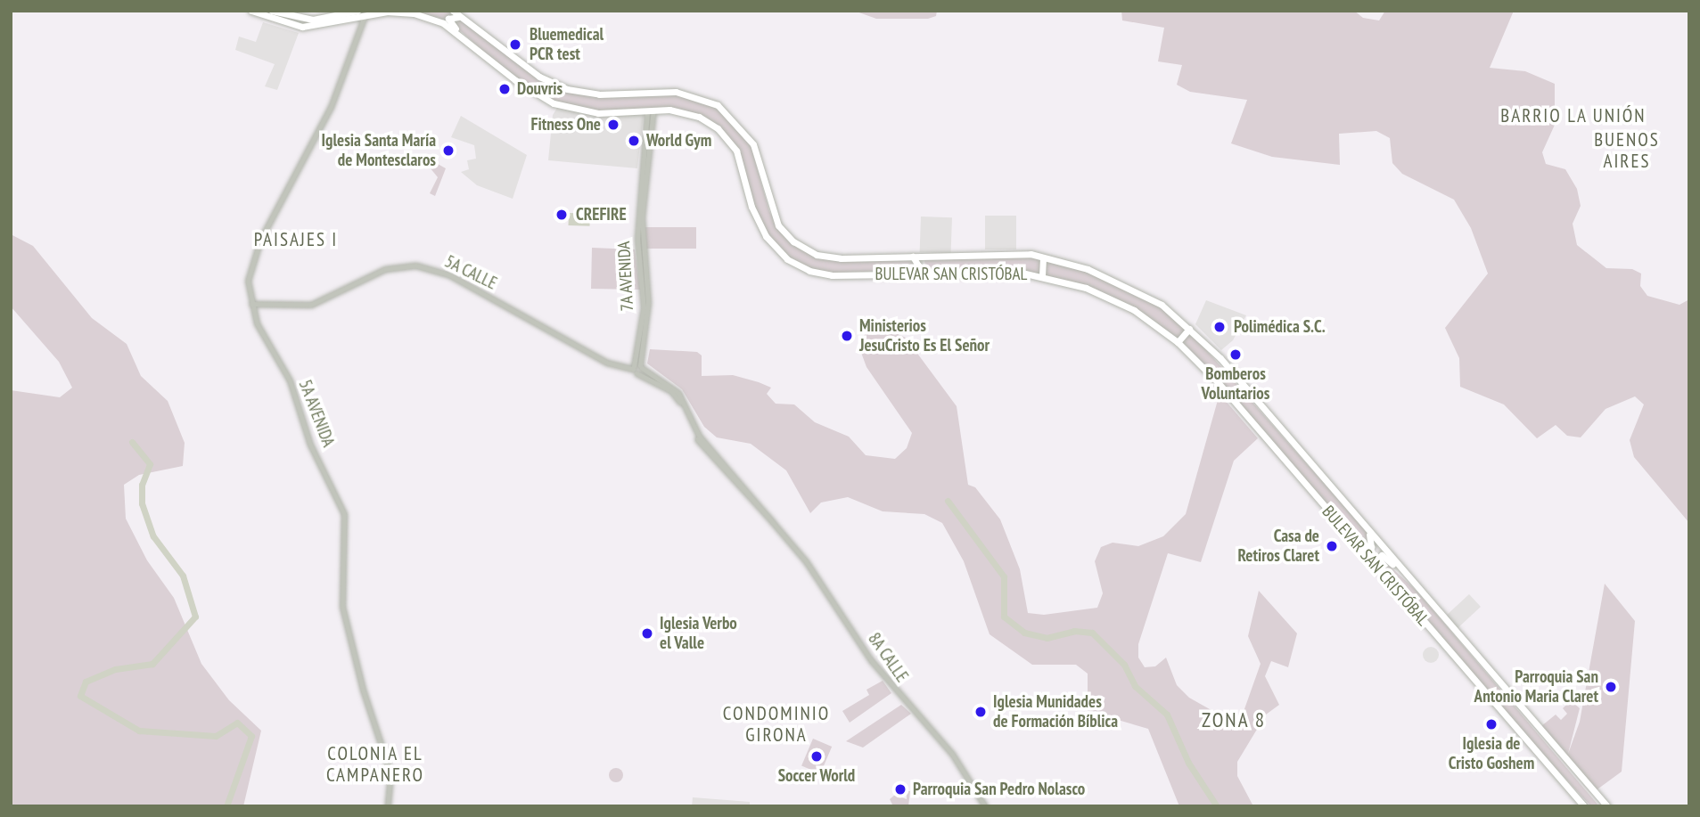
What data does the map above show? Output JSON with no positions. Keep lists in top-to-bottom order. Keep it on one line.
{"streets":{"main road":["BULEVAR SAN CRISTÓBAL"],"street":["5A CALLE","7A AVENIDA","5A AVENIDA","8A CALLE"]},"crossings":[["5A CALLE","7A AVENIDA"],["5A CALLE","5A AVENIDA"],["BULEVAR SAN CRISTÓBAL","7A AVENIDA"],["BULEVAR SAN CRISTÓBAL","5A AVENIDA"],["7A AVENIDA","8A CALLE"]],"districts":["BARRIO LA UNIÓN","BUENOS AIRES","PAISAJES I","CONDOMINIO GIRONA","ZONA 8","COLONIA EL CAMPANERO"],"places":["Bluemedical PCR test","Douvris","Fitness One","World Gym","Iglesia Santa María de Montesclaros","CREFIRE","Polimédica S.C.","Ministerios JesuCristo Es El Señor","Bomberos Voluntarios","Casa de Retiros Claret","Iglesia Verbo el Valle","Parroquia San Antonio Maria Claret","Iglesia Munidades de Formación Bíblica","Iglesia de Cristo Goshem","Soccer World","Parroquia San Pedro Nolasco"]}
